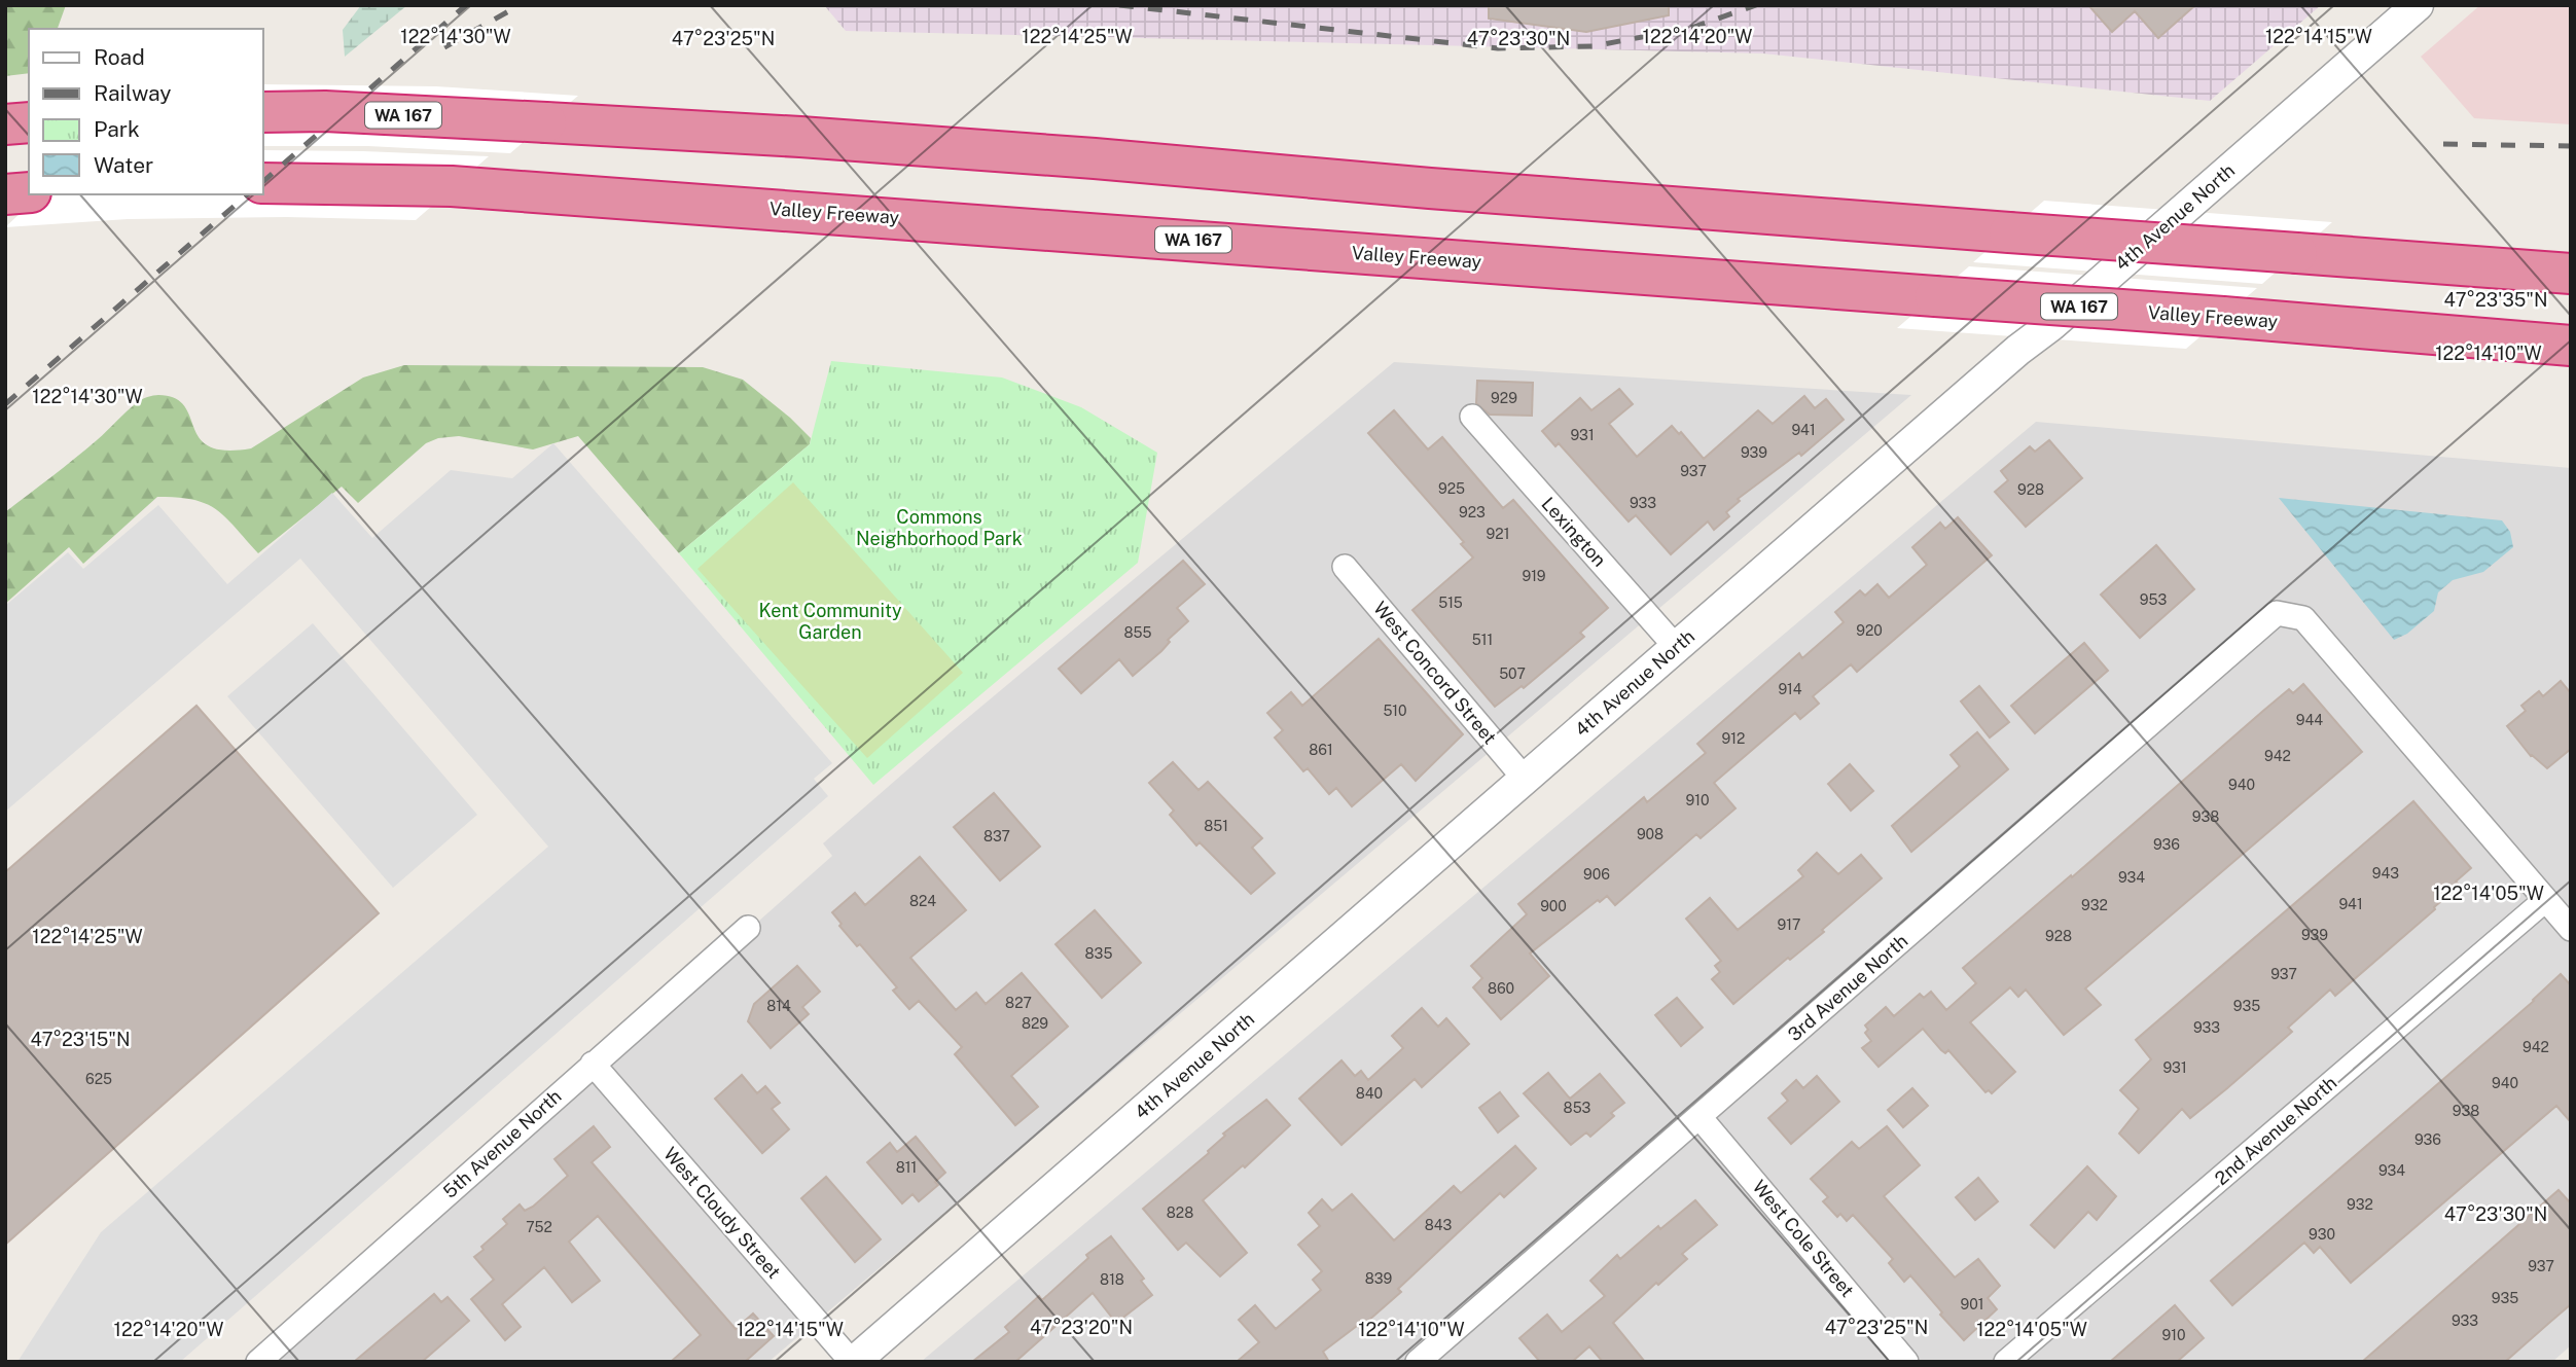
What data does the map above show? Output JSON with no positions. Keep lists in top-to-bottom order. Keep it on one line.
{"streets":{"highway":["WA 167","Valley Freeway"],"street":["4th Avenue North","Lexington","West Concord Street","3rd Avenue North","2nd Avenue North","5th Avenue North","West Cloudy Street","West Cole Street"]},"crossings":[["4th Avenue North","Lexington"],["4th Avenue North","West Concord Street"],["4th Avenue North","West Cloudy Street"],["3rd Avenue North","2nd Avenue North"],["3rd Avenue North","West Cole Street"],["5th Avenue North","West Cloudy Street"]],"parks":["Commons Neighborhood Park","Kent Community Garden"],"house_numbers":["929","941","931","939","937","925","928","933","923","921","919","953","515","920","855","511","507","914","510","944","912","861","942","940","910","938","851","908","837","936","943","906","934","824","941","932","900","917","939","928","835","937","860","827","814","935","829","933","942","931","625","940","840","853","938","936","811","934","932","828","843","752","930","937","839","818","935","901","933","910"],"legend":["Road","Railway","Park","Water"],"coordinates":["122°14'30\"W","122°14'25\"W","122°14'20\"W","122°14'15\"W","47°23'25\"N","47°23'30\"N","47°23'35\"N","122°14'10\"W","122°14'05\"W","47°23'15\"N","47°23'20\"N"]}
